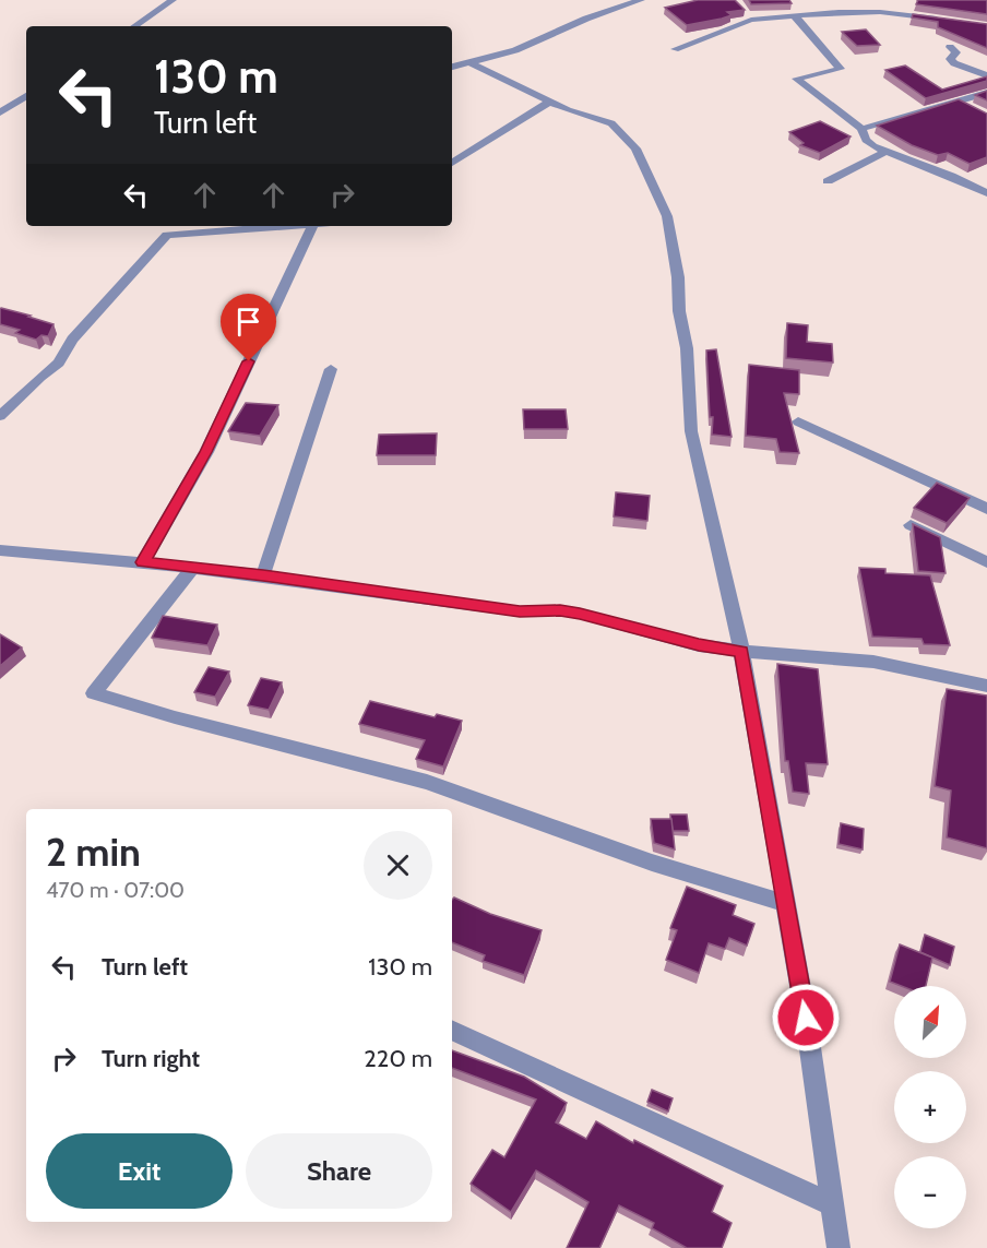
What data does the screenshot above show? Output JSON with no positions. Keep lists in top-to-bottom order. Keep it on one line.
{"north":"top right","page":{"turn":["130 m","Turn left"],"heading":["2 min","470 m · 07:00"],"list":[{"name":"Turn left","value":"130 m"},{"name":"Turn right","value":"220 m"}],"map_buttons":["+","−"],"buttons":["Exit","Share"]}}
